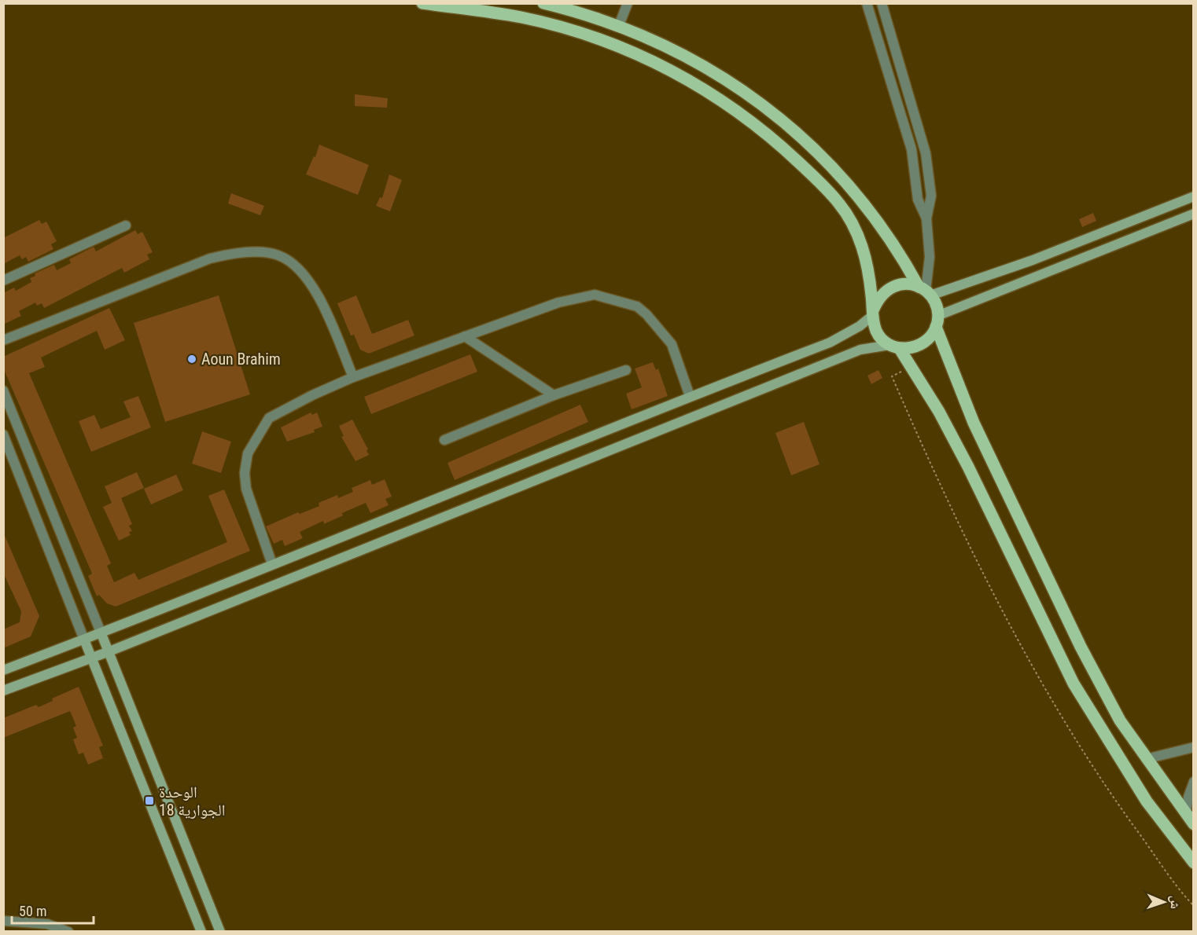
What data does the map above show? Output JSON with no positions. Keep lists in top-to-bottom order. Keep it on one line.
{"places":{"other":["Aoun Brahim"],"transit":["الوحدة الجوارية 18"]},"scale_bar":"50 m","north":"right"}
